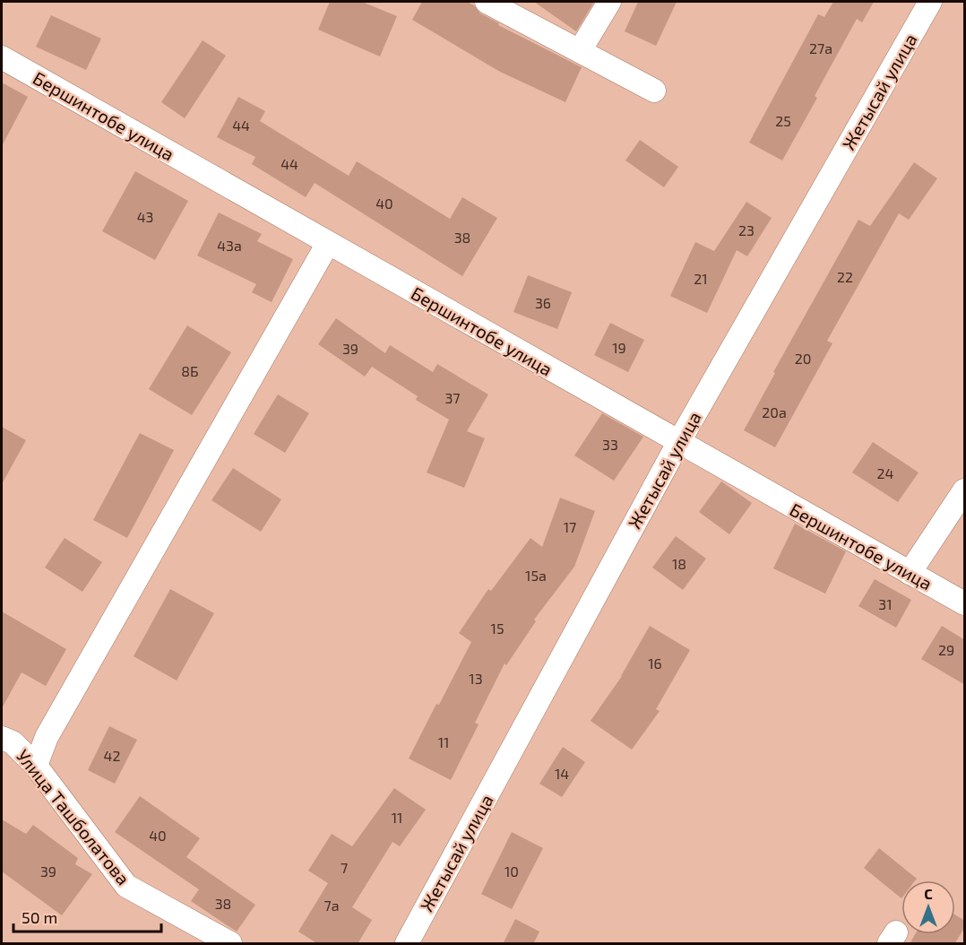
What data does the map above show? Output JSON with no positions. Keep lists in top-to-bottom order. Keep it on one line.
{"streets":{"street":["Жетысай улица","Бершинтобе улица","Улица Ташболатова"]},"crossings":[["Жетысай улица","Бершинтобе улица"]],"house_numbers":["27а","25","44","44","40","43","23","38","43а","22","21","36","19","39","20","8Б","37","20а","33","24","17","18","15а","31","15","29","16","13","11","42","14","11","40","7","39","10","38","7а"],"scale_bar":"50 m","north":"top"}
